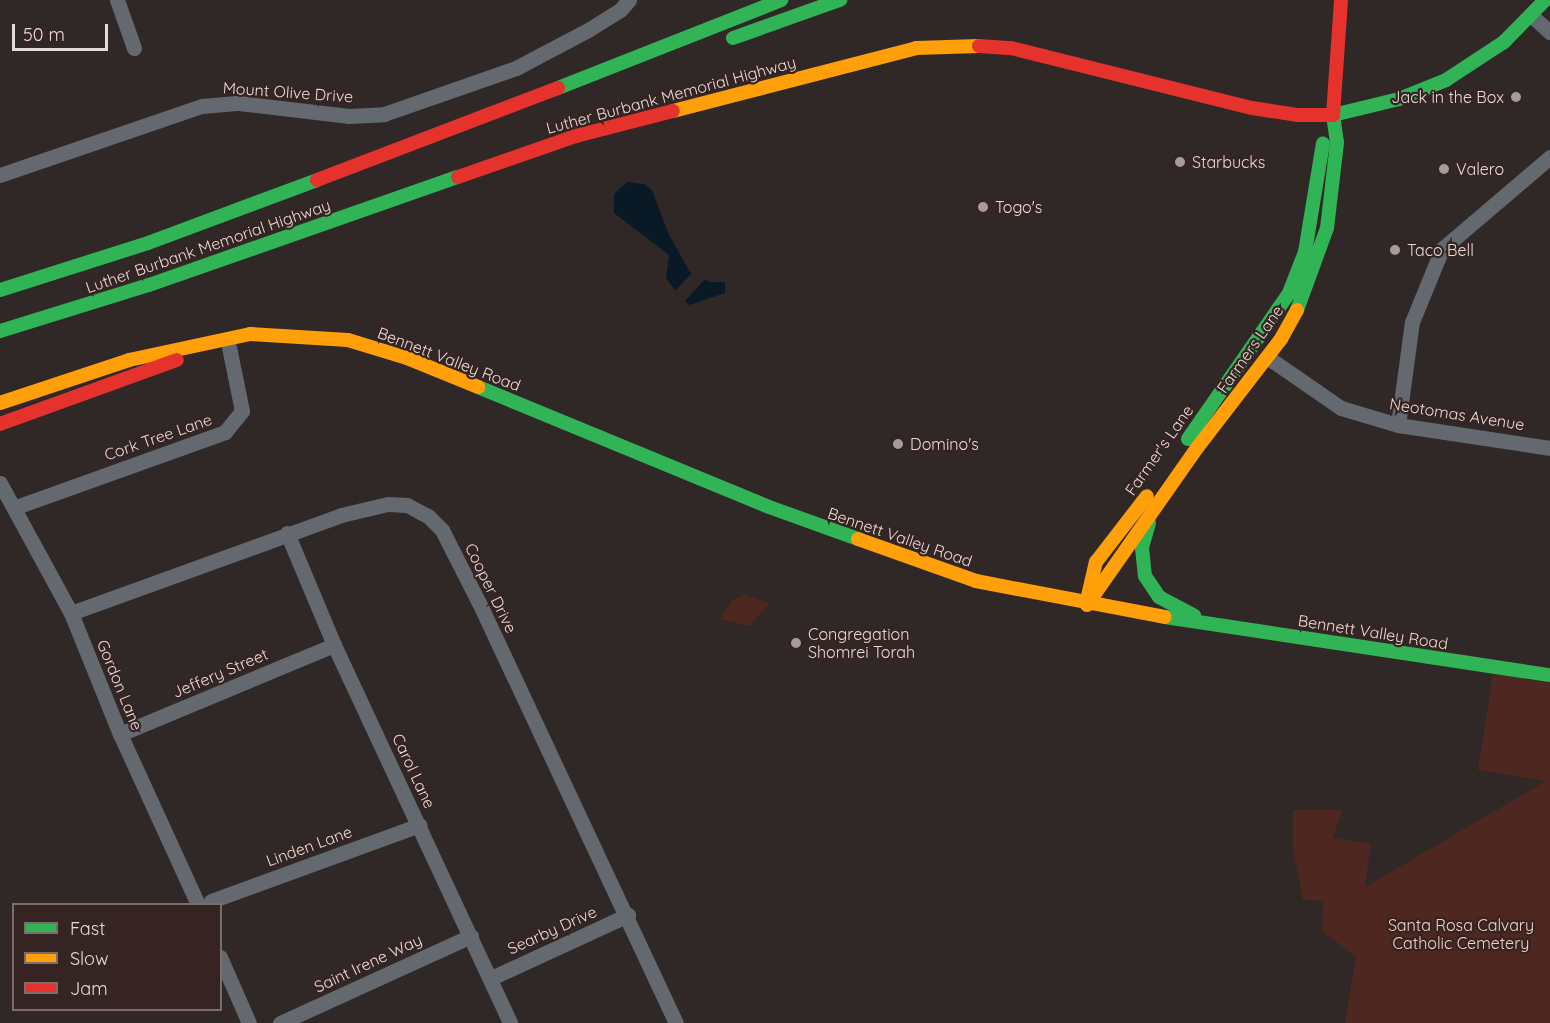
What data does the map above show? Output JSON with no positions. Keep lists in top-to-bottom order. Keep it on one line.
{"streets":{"main road":["Luther Burbank Memorial Highway","Farmers Lane","Bennett Valley Road","Farmer's Lane"],"street":["Mount Olive Drive","Neotomas Avenue","Cork Tree Lane","Cooper Drive","Jeffery Street","Gordon Lane","Carol Lane","Linden Lane","Searby Drive","Saint Irene Way"]},"crossings":[["Luther Burbank Memorial Highway","Farmers Lane"],["Luther Burbank Memorial Highway","Farmer's Lane"],["Farmers Lane","Bennett Valley Road"],["Farmers Lane","Neotomas Avenue"],["Farmers Lane","Farmer's Lane"],["Bennett Valley Road","Cork Tree Lane"],["Bennett Valley Road","Farmer's Lane"],["Cork Tree Lane","Gordon Lane"],["Cooper Drive","Gordon Lane"],["Cooper Drive","Carol Lane"],["Cooper Drive","Searby Drive"],["Jeffery Street","Gordon Lane"],["Jeffery Street","Carol Lane"],["Gordon Lane","Linden Lane"],["Carol Lane","Linden Lane"],["Carol Lane","Searby Drive"],["Carol Lane","Saint Irene Way"]],"parks":["Santa Rosa Calvary Catholic Cemetery"],"places":["Jack in the Box","Starbucks","Valero","Togo's","Taco Bell","Domino's","Congregation Shomrei Torah"],"legend":["Fast","Slow","Jam"],"scale_bar":"50 m"}
